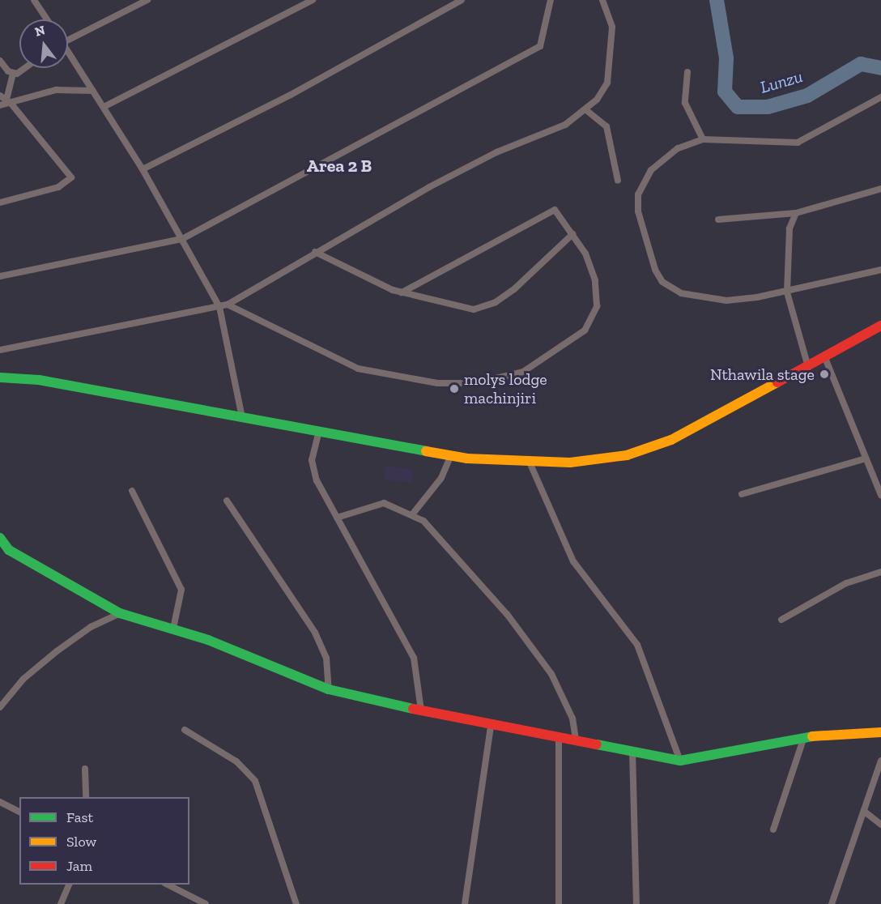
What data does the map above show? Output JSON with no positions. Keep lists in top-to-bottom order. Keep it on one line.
{"districts":["Area 2 B"],"water":["Lunzu"],"places":["Nthawila stage","molys lodge machinjiri"],"legend":["Fast","Slow","Jam"],"north":"top"}
